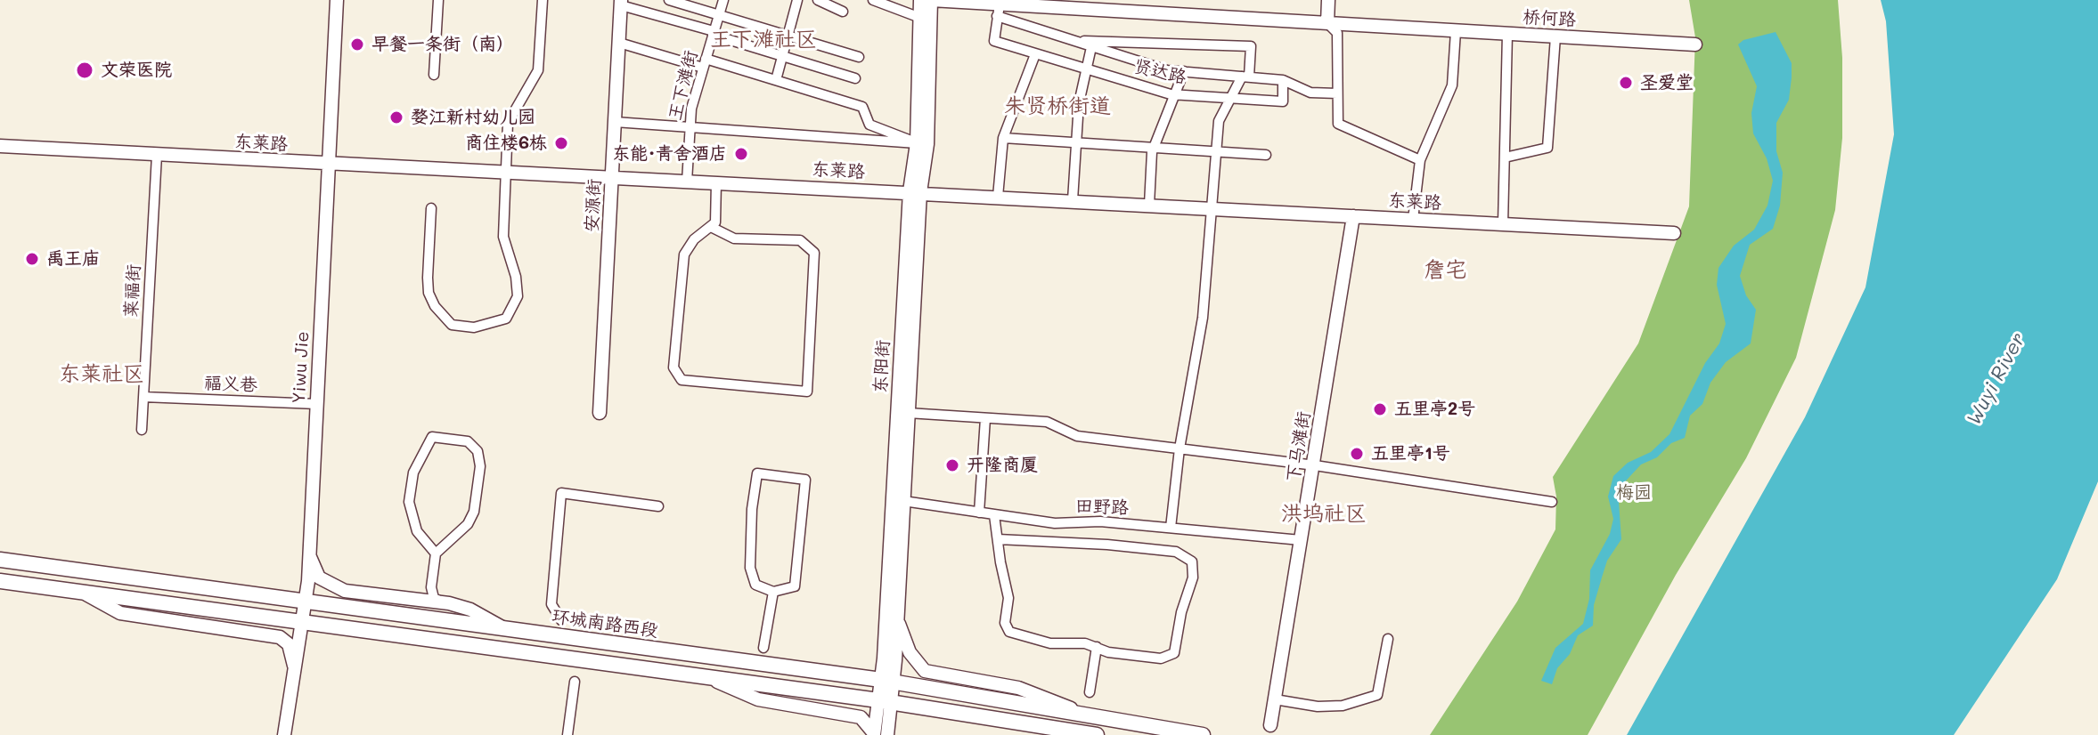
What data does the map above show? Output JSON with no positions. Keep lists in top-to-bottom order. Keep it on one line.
{"streets":{"main road":["环城南路西段"],"street":["桥何路","贤达路","王下滩街","东莱路","安源街","莱福街","东阳街","Yiwu Jie","福义巷","下马滩街","田野路"]},"crossings":[["桥何路","贤达路"],["桥何路","东阳街"],["王下滩街","东莱路"],["东莱路","安源街"],["东莱路","莱福街"],["东莱路","东阳街"],["东莱路","Yiwu Jie"],["东莱路","下马滩街"],["莱福街","福义巷"],["东阳街","田野路"],["东阳街","环城南路西段"],["Yiwu Jie","福义巷"],["Yiwu Jie","环城南路西段"],["下马滩街","田野路"]],"districts":["王下滩社区","朱贤桥街道","詹宅","东莱社区","洪坞社区"],"water":["Wuyi River"],"parks":["梅园"],"places":["早餐一条街（南）","文荣医院","圣爱堂","婺江新村幼儿园","商住楼6栋","东能·青舍酒店","禹王庙","五里亭2号","五里亭1号","开隆商厦"]}
